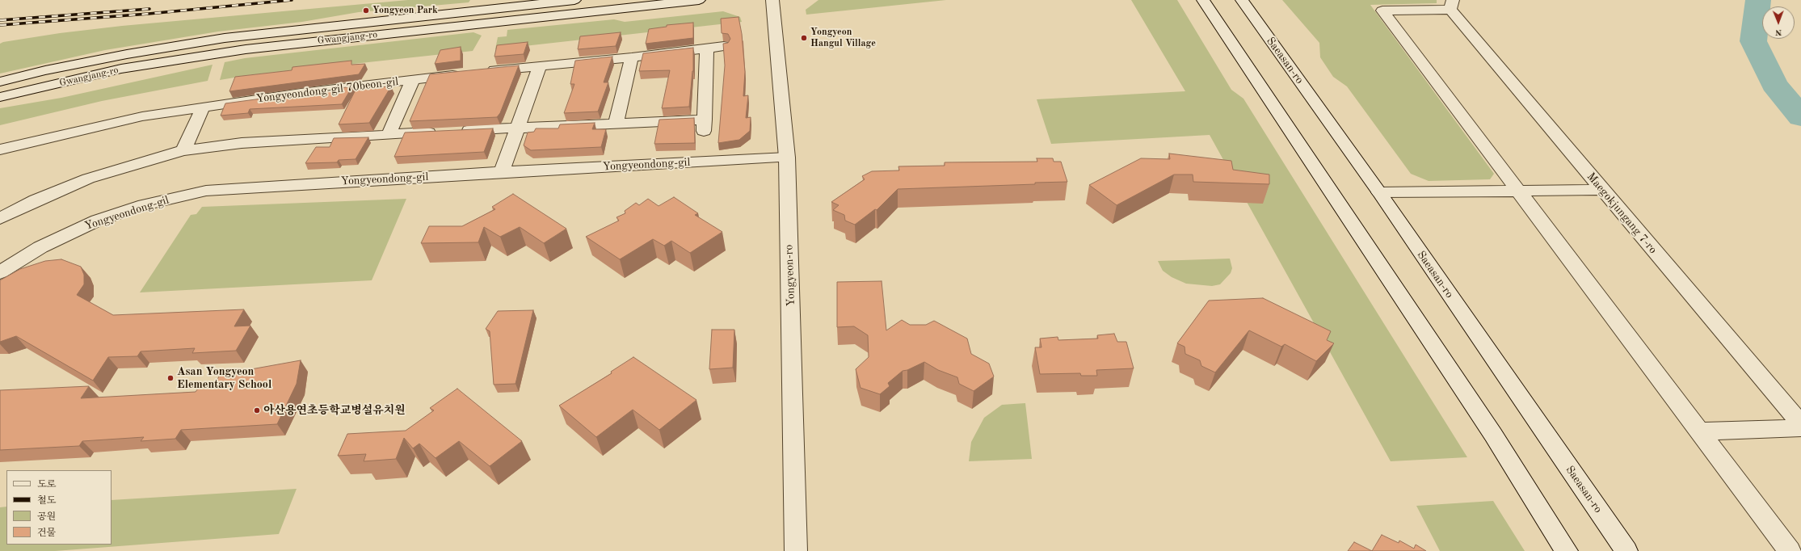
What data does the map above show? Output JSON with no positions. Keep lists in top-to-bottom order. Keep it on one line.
{"streets":{"street":["Gwangjang-ro","Saeasan-ro","Yongyeondong-gil 70beon-gil","Yongyeondong-gil","Maegokjungang 7-ro","Yongyeon-ro"]},"crossings":[["Yongyeondong-gil","Yongyeon-ro"]],"places":["Yongyeon Park","Yongyeon Hangul Village","Asan Yongyeon Elementary School","아산용연초등학교병설유치원"],"legend":["도로","철도","공원","건물"],"north":"bottom"}
